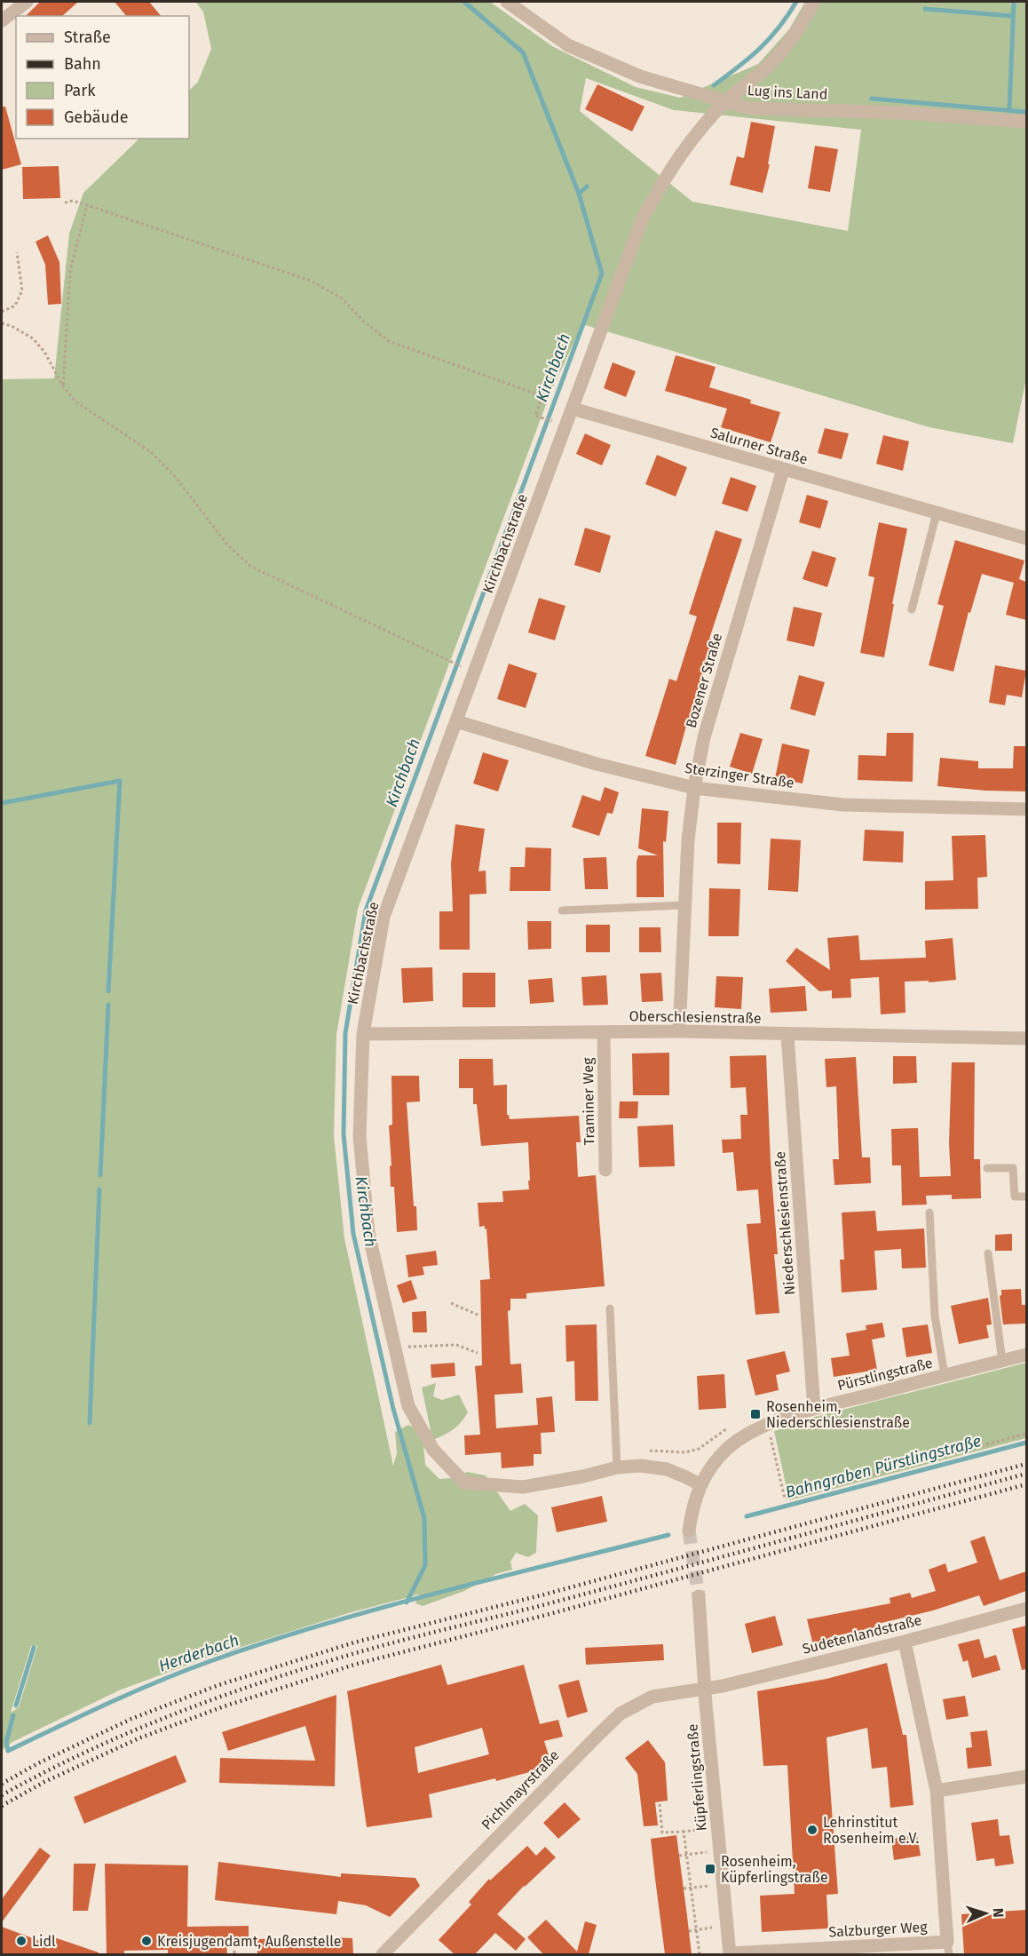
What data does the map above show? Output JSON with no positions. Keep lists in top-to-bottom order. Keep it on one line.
{"streets":{"street":["Lug ins Land","Salurner Straße","Kirchbachstraße","Bozener Straße","Sterzinger Straße","Oberschlesienstraße","Traminer Weg","Niederschlesienstraße","Pürstlingstraße","Sudetenlandstraße","Küpferlingstraße","Pichlmayrstraße","Salzburger Weg"]},"crossings":[["Lug ins Land","Kirchbachstraße"],["Salurner Straße","Kirchbachstraße"],["Salurner Straße","Bozener Straße"],["Kirchbachstraße","Sterzinger Straße"],["Kirchbachstraße","Oberschlesienstraße"],["Bozener Straße","Sterzinger Straße"],["Bozener Straße","Oberschlesienstraße"],["Oberschlesienstraße","Traminer Weg"],["Oberschlesienstraße","Niederschlesienstraße"],["Niederschlesienstraße","Pürstlingstraße"],["Sudetenlandstraße","Küpferlingstraße"],["Sudetenlandstraße","Pichlmayrstraße"],["Sudetenlandstraße","Salzburger Weg"],["Küpferlingstraße","Pichlmayrstraße"],["Küpferlingstraße","Salzburger Weg"]],"water":["Kirchbach","Bahngraben Pürstlingstraße","Herderbach"],"places":{"transit":["Rosenheim, Niederschlesienstraße","Rosenheim, Küpferlingstraße"],"other":["Lehrinstitut Rosenheim e.V.","Lidl","Kreisjugendamt, Außenstelle"]},"legend":["Straße","Bahn","Park","Gebäude"],"north":"right"}
